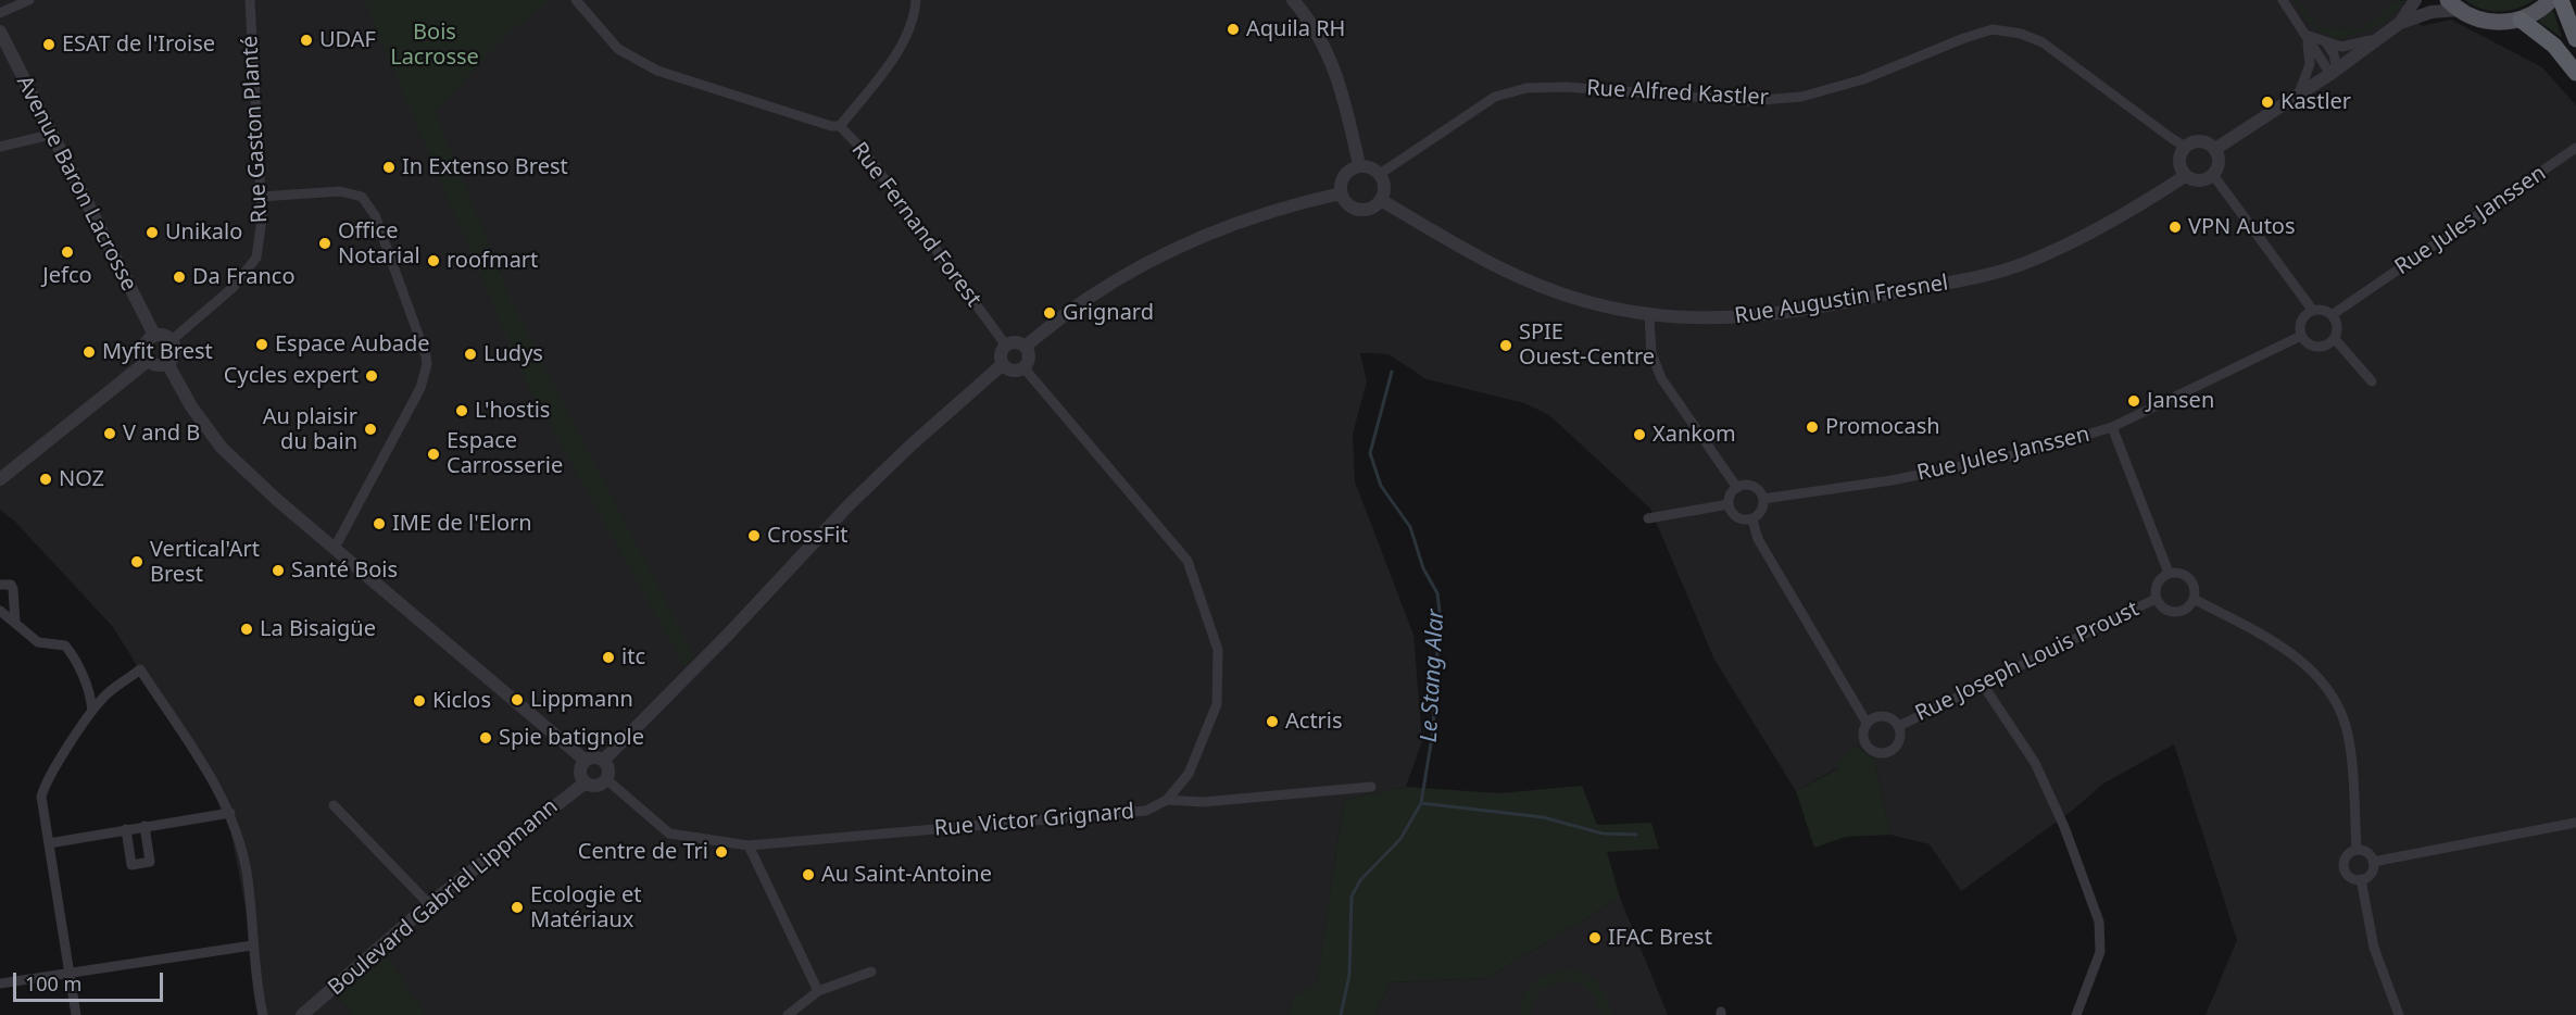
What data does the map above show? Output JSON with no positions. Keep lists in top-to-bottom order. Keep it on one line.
{"streets":{"street":["Rue Alfred Kastler","Rue Gaston Planté","Avenue Baron Lacrosse","Rue Jules Janssen","Rue Fernand Forest","Rue Augustin Fresnel","Rue Joseph Louis Proust","Rue Victor Grignard","Boulevard Gabriel Lippmann"]},"crossings":[["Rue Alfred Kastler","Rue Augustin Fresnel"],["Rue Gaston Planté","Avenue Baron Lacrosse"],["Rue Fernand Forest","Rue Victor Grignard"],["Rue Victor Grignard","Boulevard Gabriel Lippmann"]],"water":["Le Stang Alar"],"parks":["Bois Lacrosse"],"places":["Aquila RH","UDAF","ESAT de l'Iroise","Kastler","In Extenso Brest","VPN Autos","Unikalo","Office Notarial","Jefco","roofmart","Da Franco","Grignard","Espace Aubade","SPIE Ouest-Centre","Myfit Brest","Ludys","Cycles expert","Jansen","L'hostis","Promocash","Au plaisir du bain","V and B","Xankom","Espace Carrosserie","NOZ","IME de l'Elorn","CrossFit","Vertical'Art Brest","Santé Bois","La Bisaigüe","itc","Lippmann","Kiclos","Actris","Spie batignole","Centre de Tri","Au Saint-Antoine","Ecologie et Matériaux","IFAC Brest"],"scale_bar":"100 m"}
